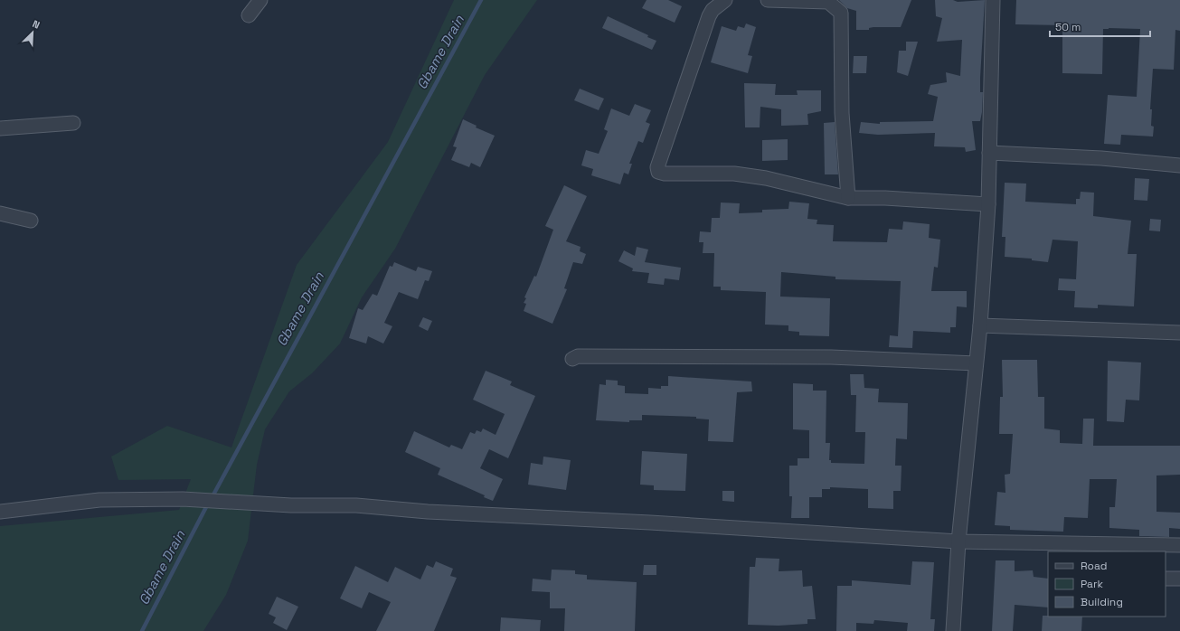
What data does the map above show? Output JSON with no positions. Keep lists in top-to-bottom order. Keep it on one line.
{"water":["Gbame Drain"],"legend":["Road","Park","Building"],"scale_bar":"50 m","north":"top right"}
